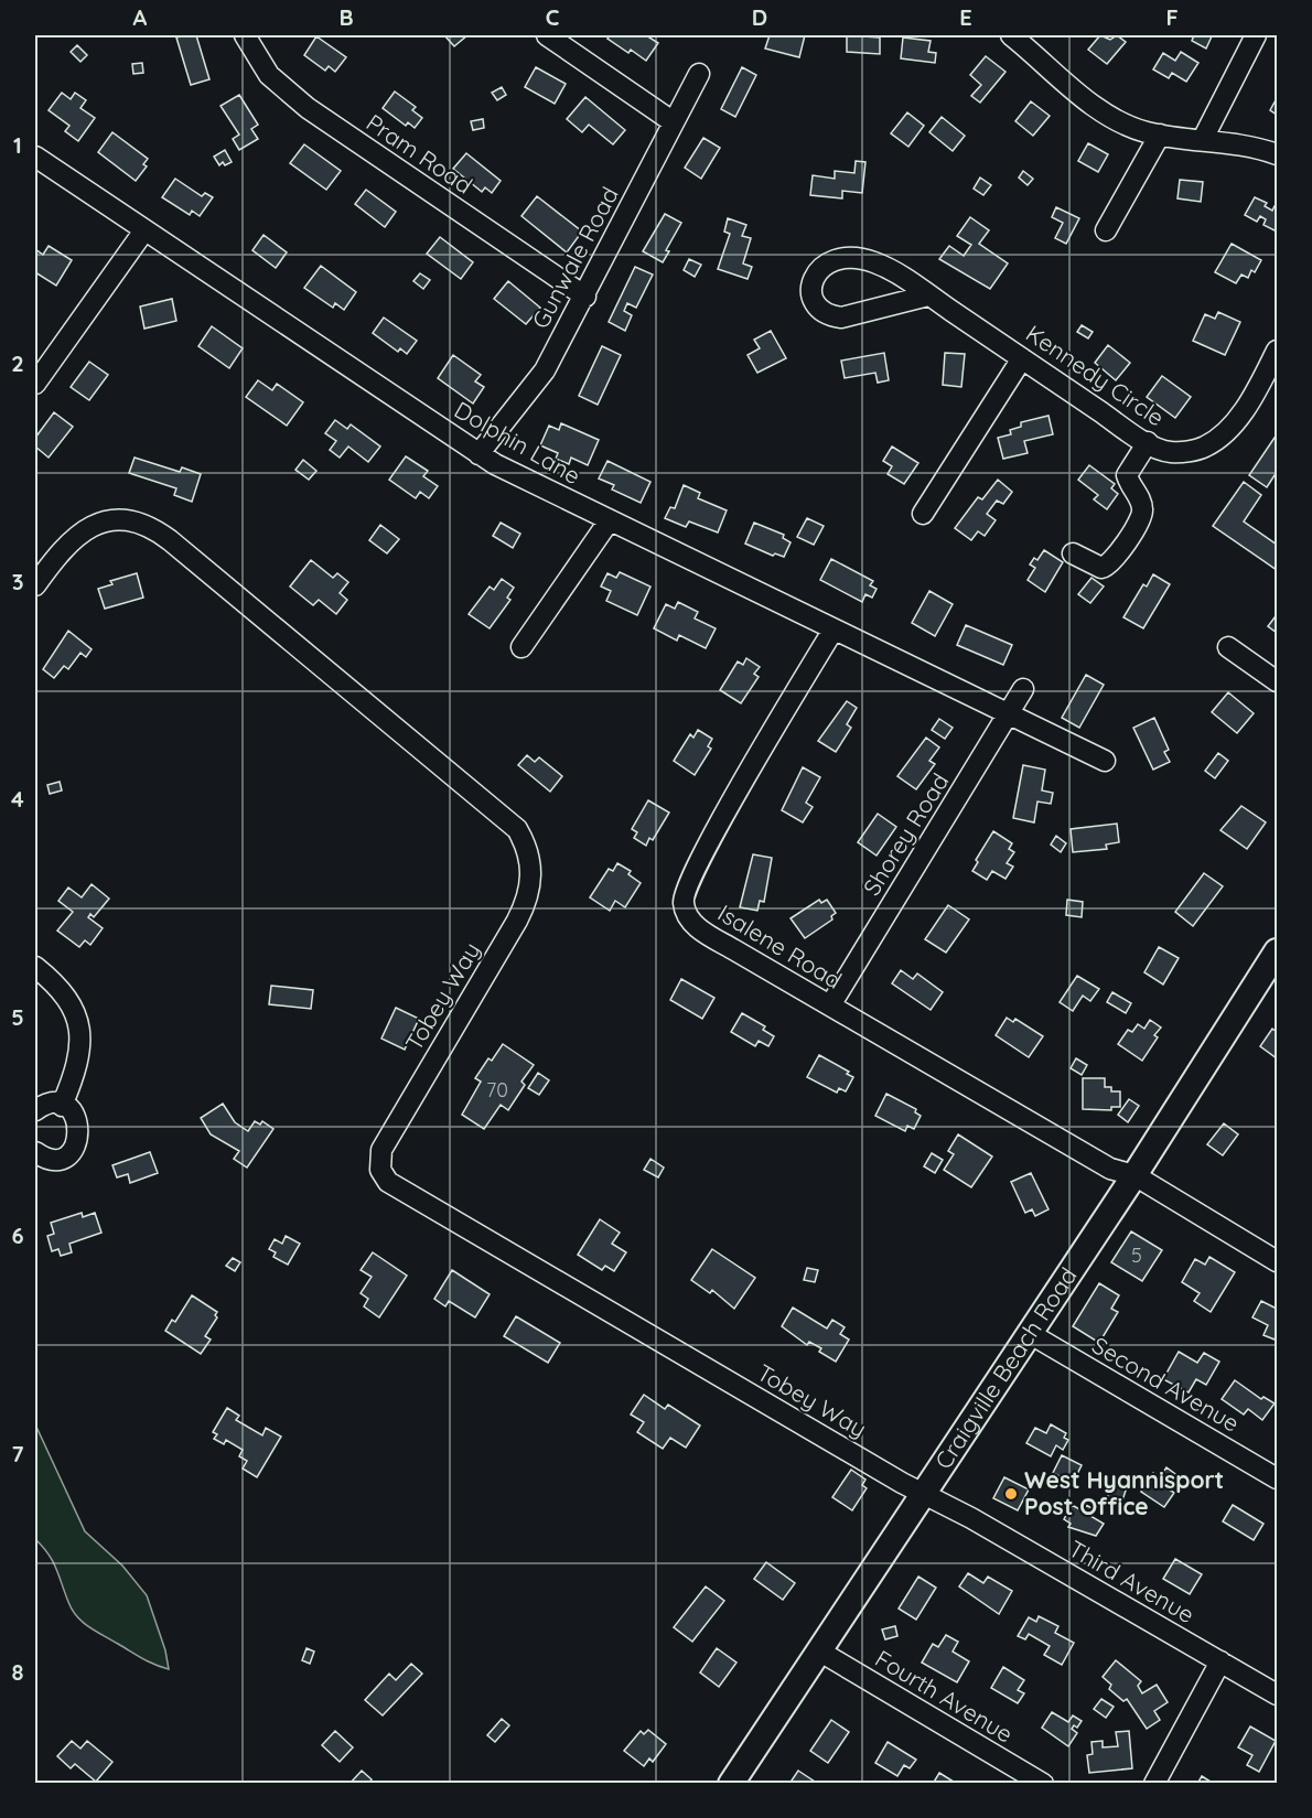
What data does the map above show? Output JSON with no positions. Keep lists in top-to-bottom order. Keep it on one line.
{"streets":{"main road":["Craigville Beach Road"],"street":["Pram Road","Gunwale Road","Kennedy Circle","Dolphin Lane","Shorey Road","Isalene Road","Tobey Way","Second Avenue","Third Avenue","Fourth Avenue"]},"crossings":[["Pram Road","Gunwale Road"],["Gunwale Road","Dolphin Lane"],["Dolphin Lane","Shorey Road"],["Dolphin Lane","Isalene Road"],["Shorey Road","Isalene Road"],["Isalene Road","Craigville Beach Road"],["Tobey Way","Craigville Beach Road"],["Tobey Way","Third Avenue"],["Craigville Beach Road","Second Avenue"],["Craigville Beach Road","Third Avenue"],["Craigville Beach Road","Fourth Avenue"]],"places":["West Hyannisport Post Office"],"house_numbers":["70","5"],"grid":{"columns":["A","B","C","D","E","F"],"rows":["1","2","3","4","5","6","7","8"]}}
